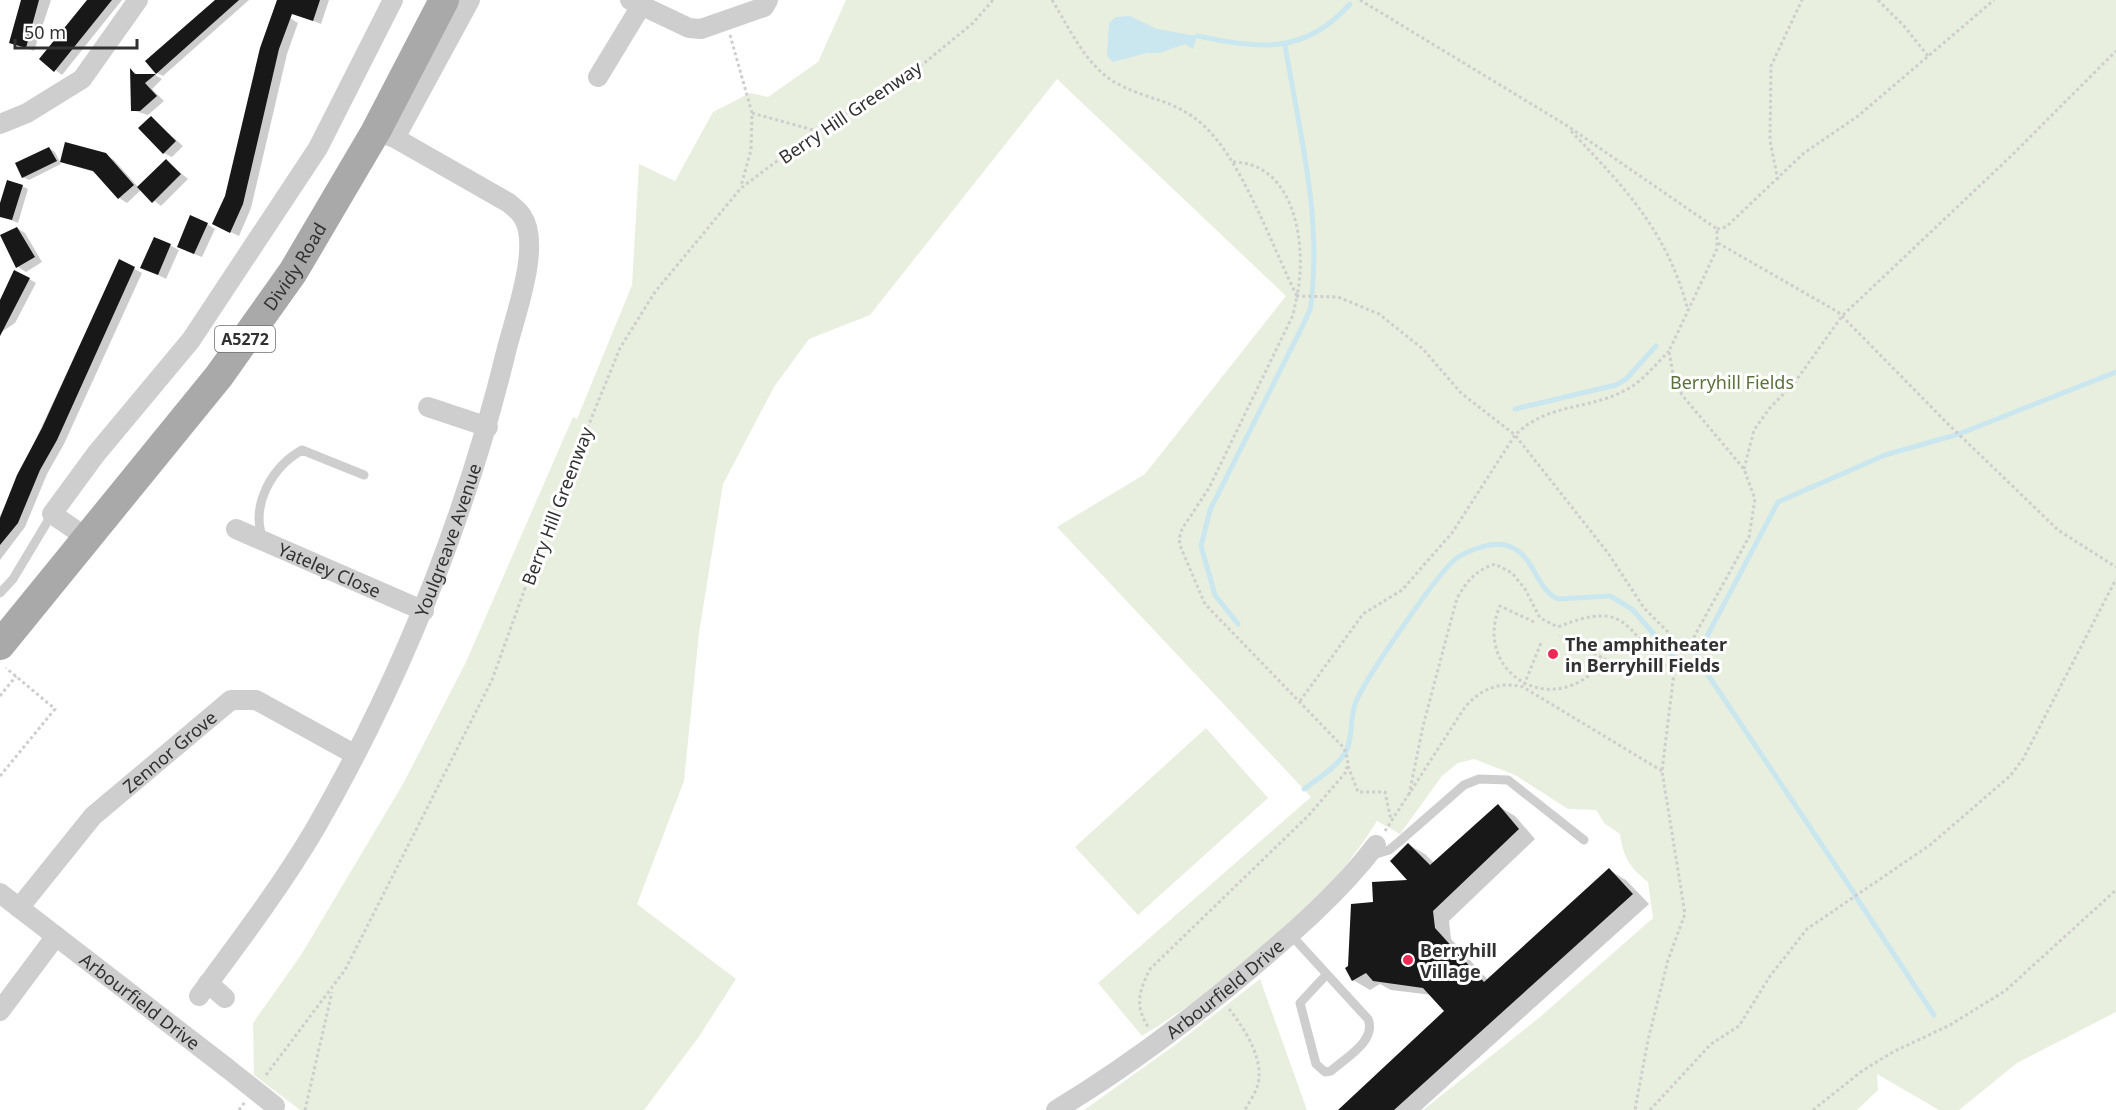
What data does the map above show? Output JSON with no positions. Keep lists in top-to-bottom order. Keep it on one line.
{"streets":{"main road":["Dividy Road","A5272"],"street":["Youlgreave Avenue","Yateley Close","Zennor Grove","Arbourfield Drive"],"path":["Berry Hill Greenway"]},"crossings":[["Dividy Road","Youlgreave Avenue"],["Youlgreave Avenue","Yateley Close"],["Youlgreave Avenue","Zennor Grove"],["Zennor Grove","Arbourfield Drive"]],"parks":["Berryhill Fields"],"places":["The amphitheater in Berryhill Fields","Berryhill Village"],"scale_bar":"50 m"}
